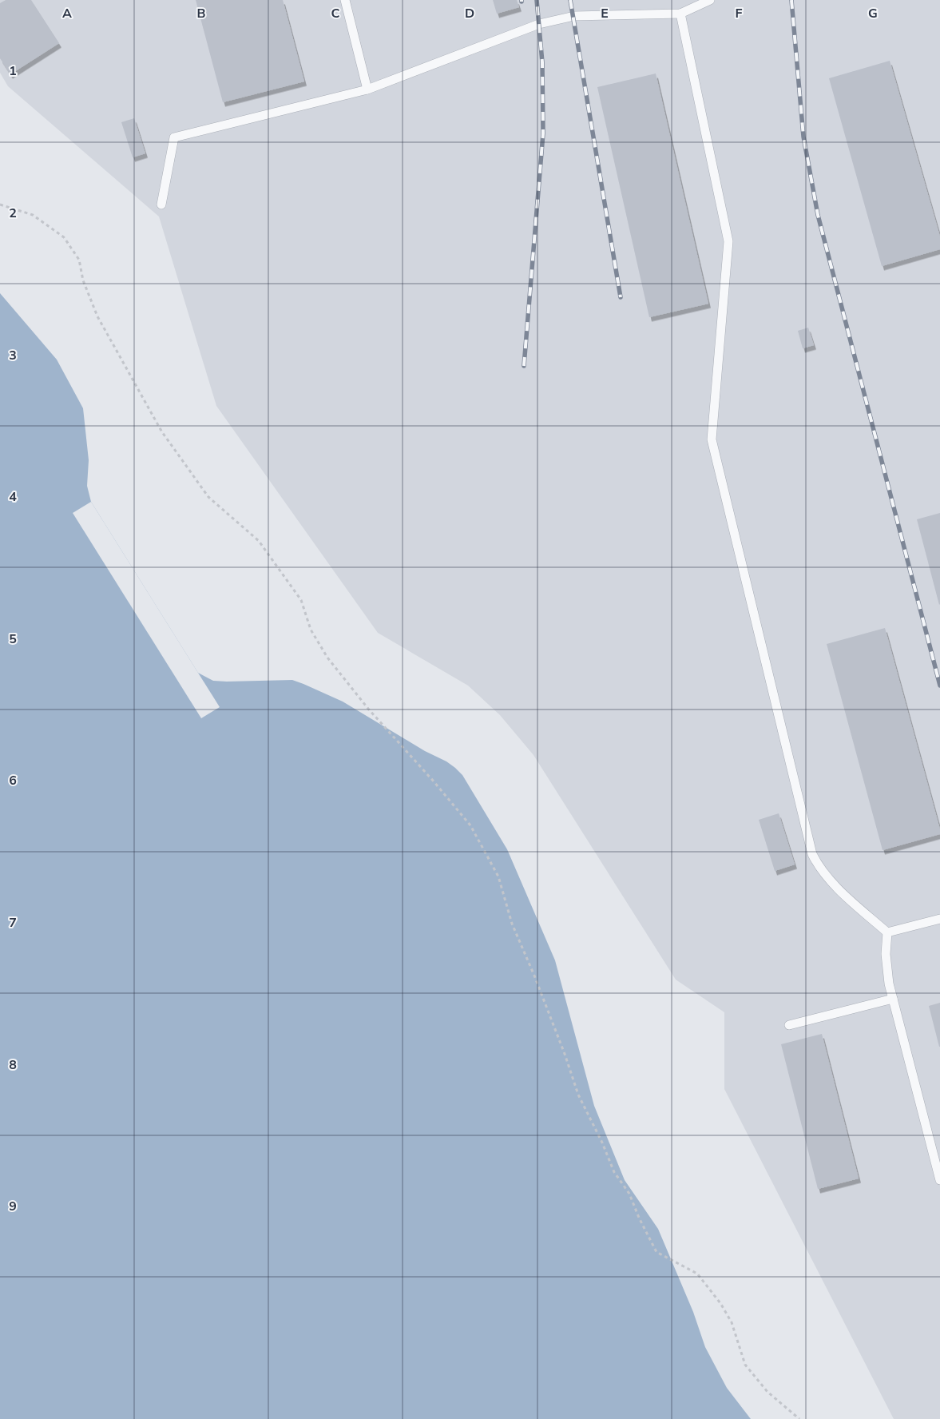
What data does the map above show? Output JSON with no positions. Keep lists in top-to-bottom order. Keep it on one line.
{"grid":{"columns":["A","B","C","D","E","F","G"],"rows":["1","2","3","4","5","6","7","8","9"]}}
